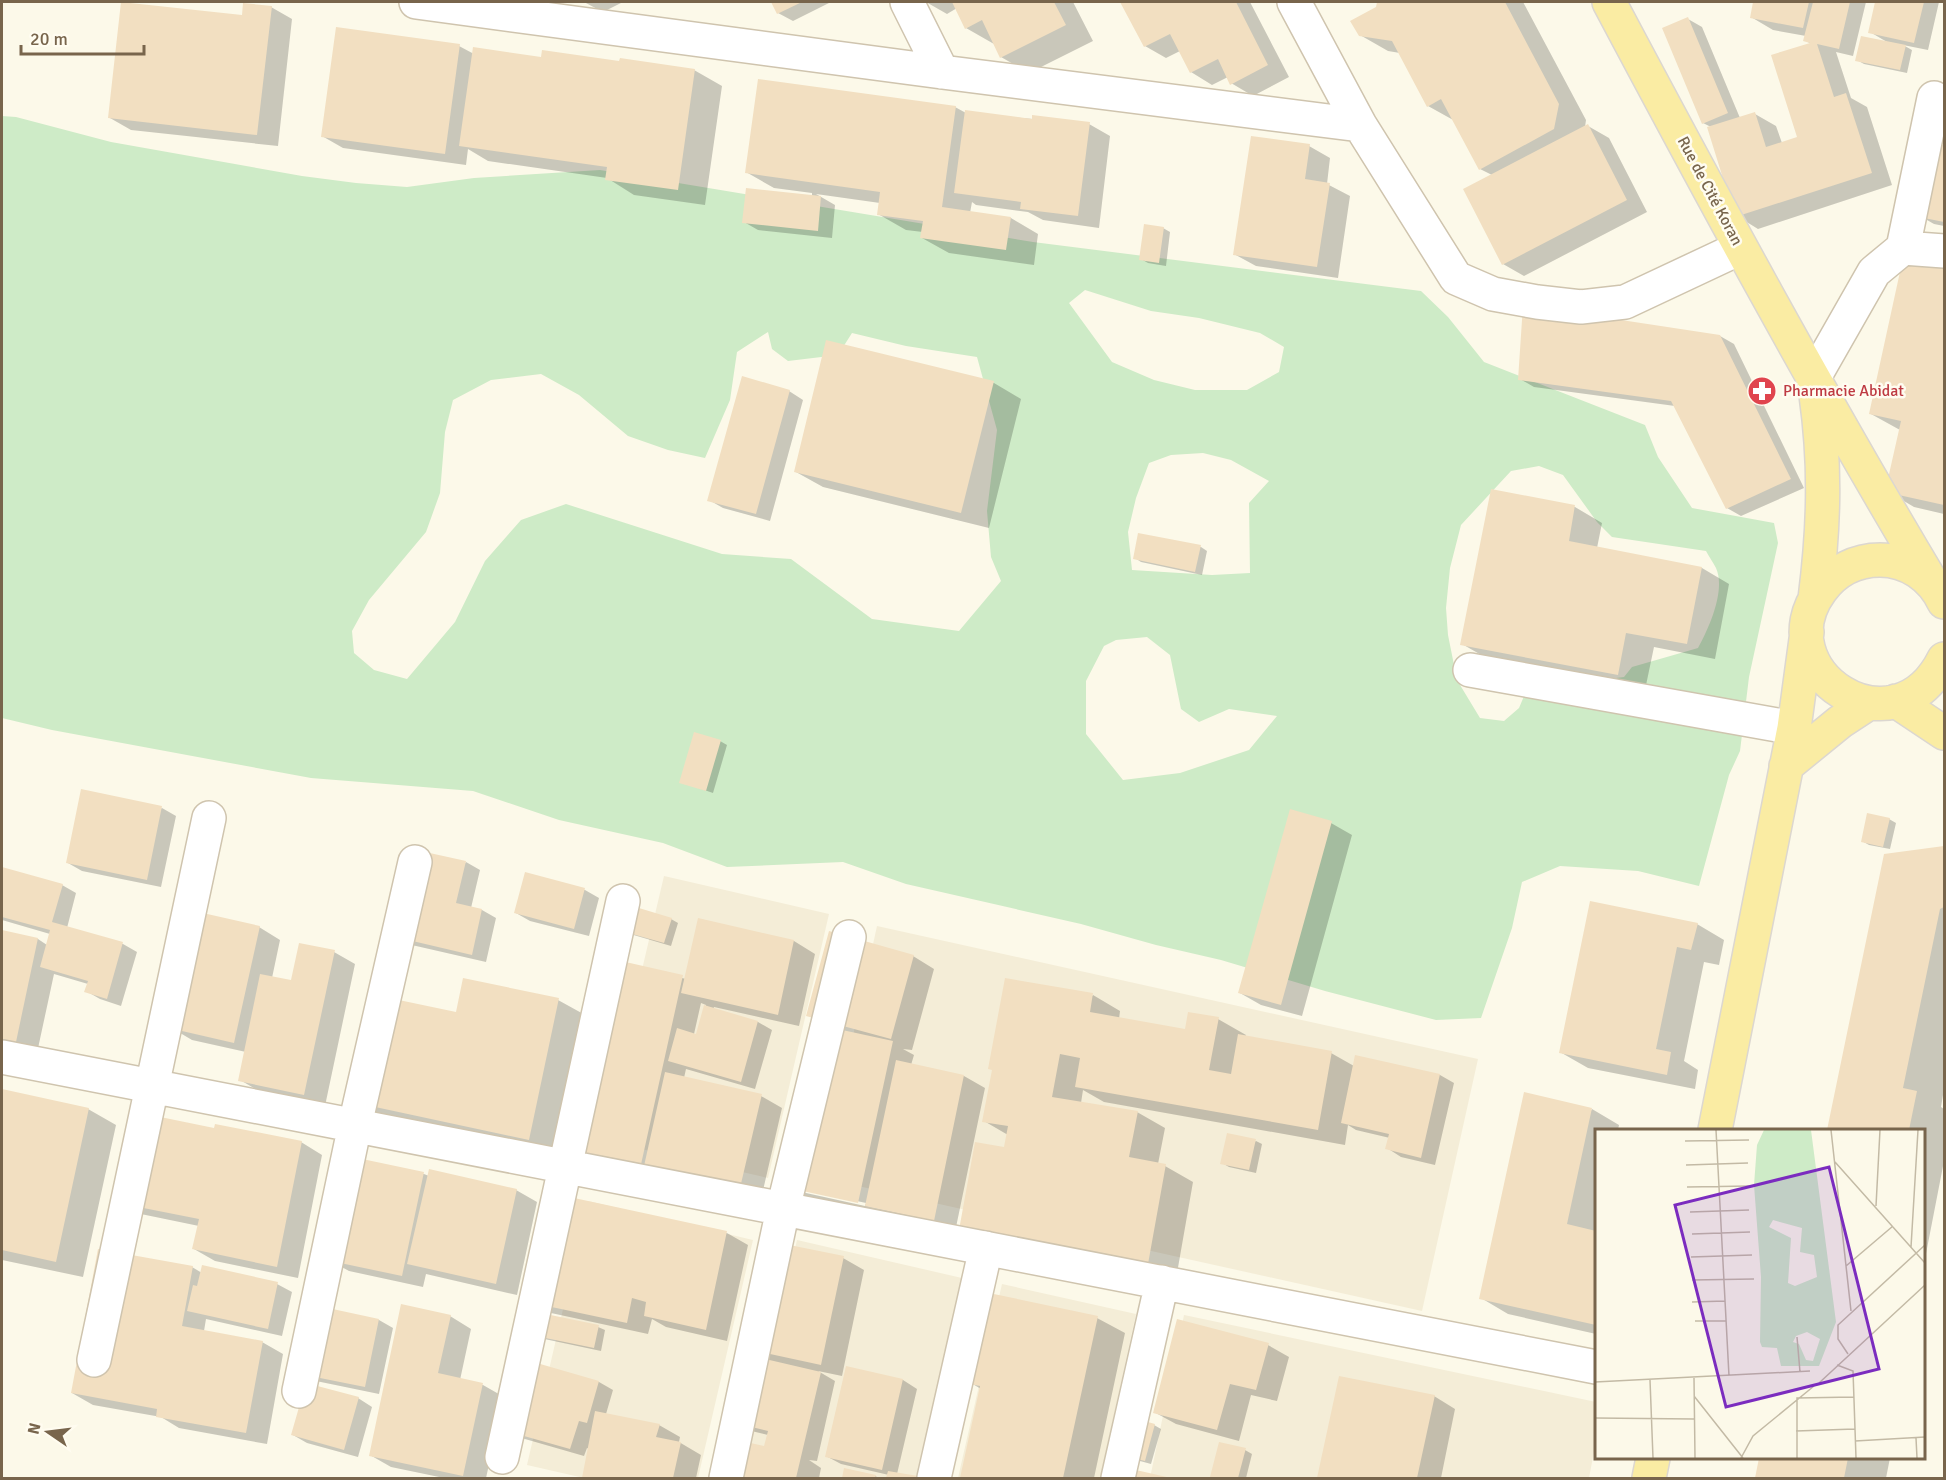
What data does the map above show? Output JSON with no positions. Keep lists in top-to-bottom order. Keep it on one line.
{"streets":{"main road":["Rue de Cité Koran"]},"places":{"pharmacy":["Pharmacie Abidat"]},"scale_bar":"20 m","north":"left"}
